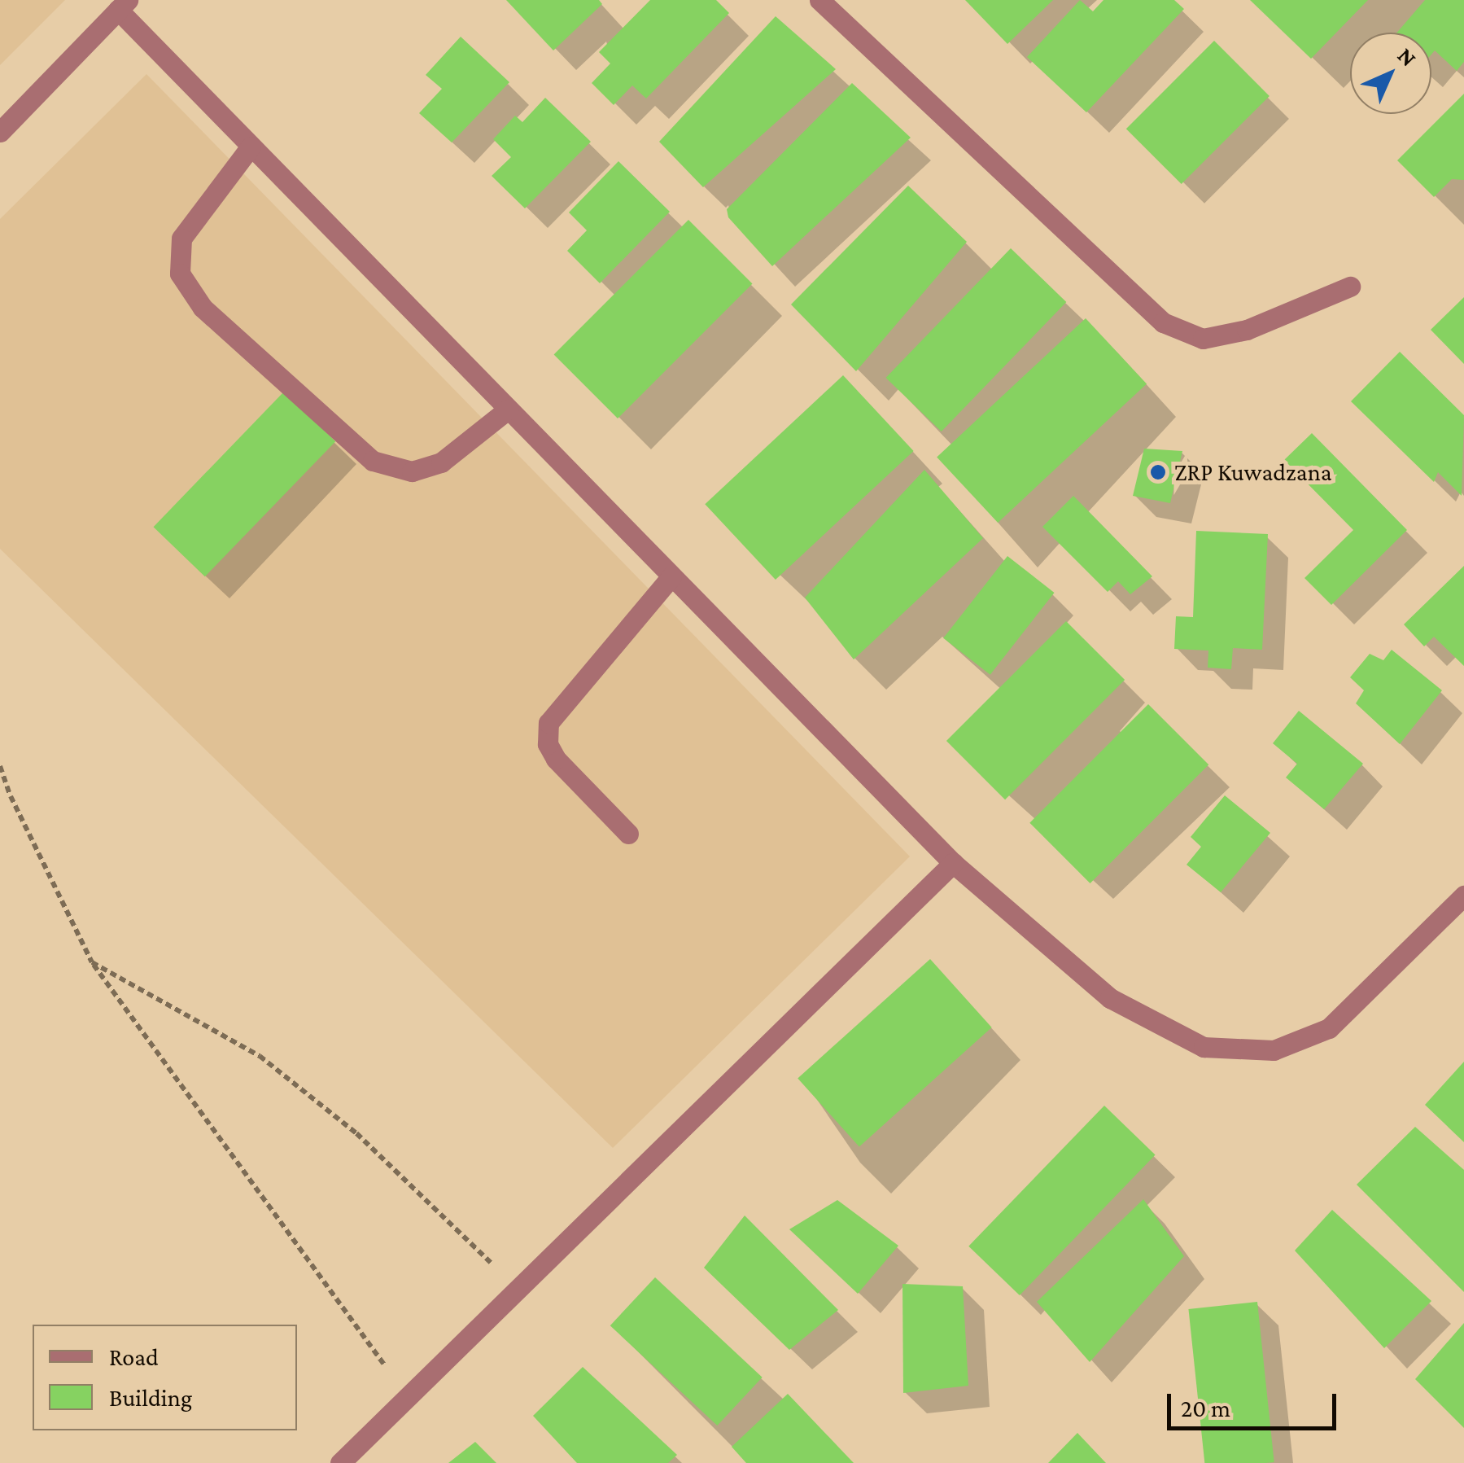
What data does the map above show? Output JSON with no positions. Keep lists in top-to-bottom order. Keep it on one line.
{"places":["ZRP Kuwadzana"],"legend":["Road","Building"],"scale_bar":"20 m","north":"top right"}
